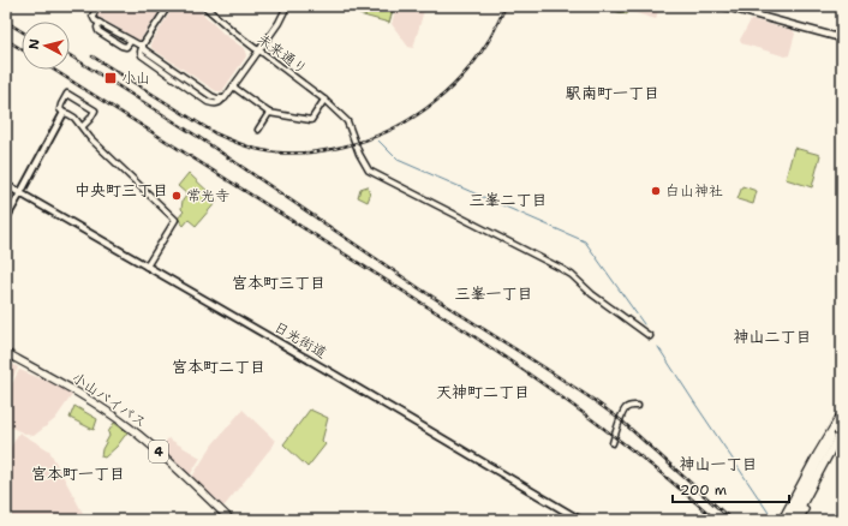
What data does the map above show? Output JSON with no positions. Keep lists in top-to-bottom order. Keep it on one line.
{"streets":{"highway":["小山バイパス","4"],"main road":["日光街道"],"street":["未来通り"]},"districts":["駅南町一丁目","中央町三丁目","三峯二丁目","宮本町三丁目","三峯一丁目","神山二丁目","宮本町二丁目","天神町二丁目","神山一丁目","宮本町一丁目"],"places":{"transit":["小山"],"other":["白山神社","常光寺"]},"scale_bar":"200 m","north":"left"}
